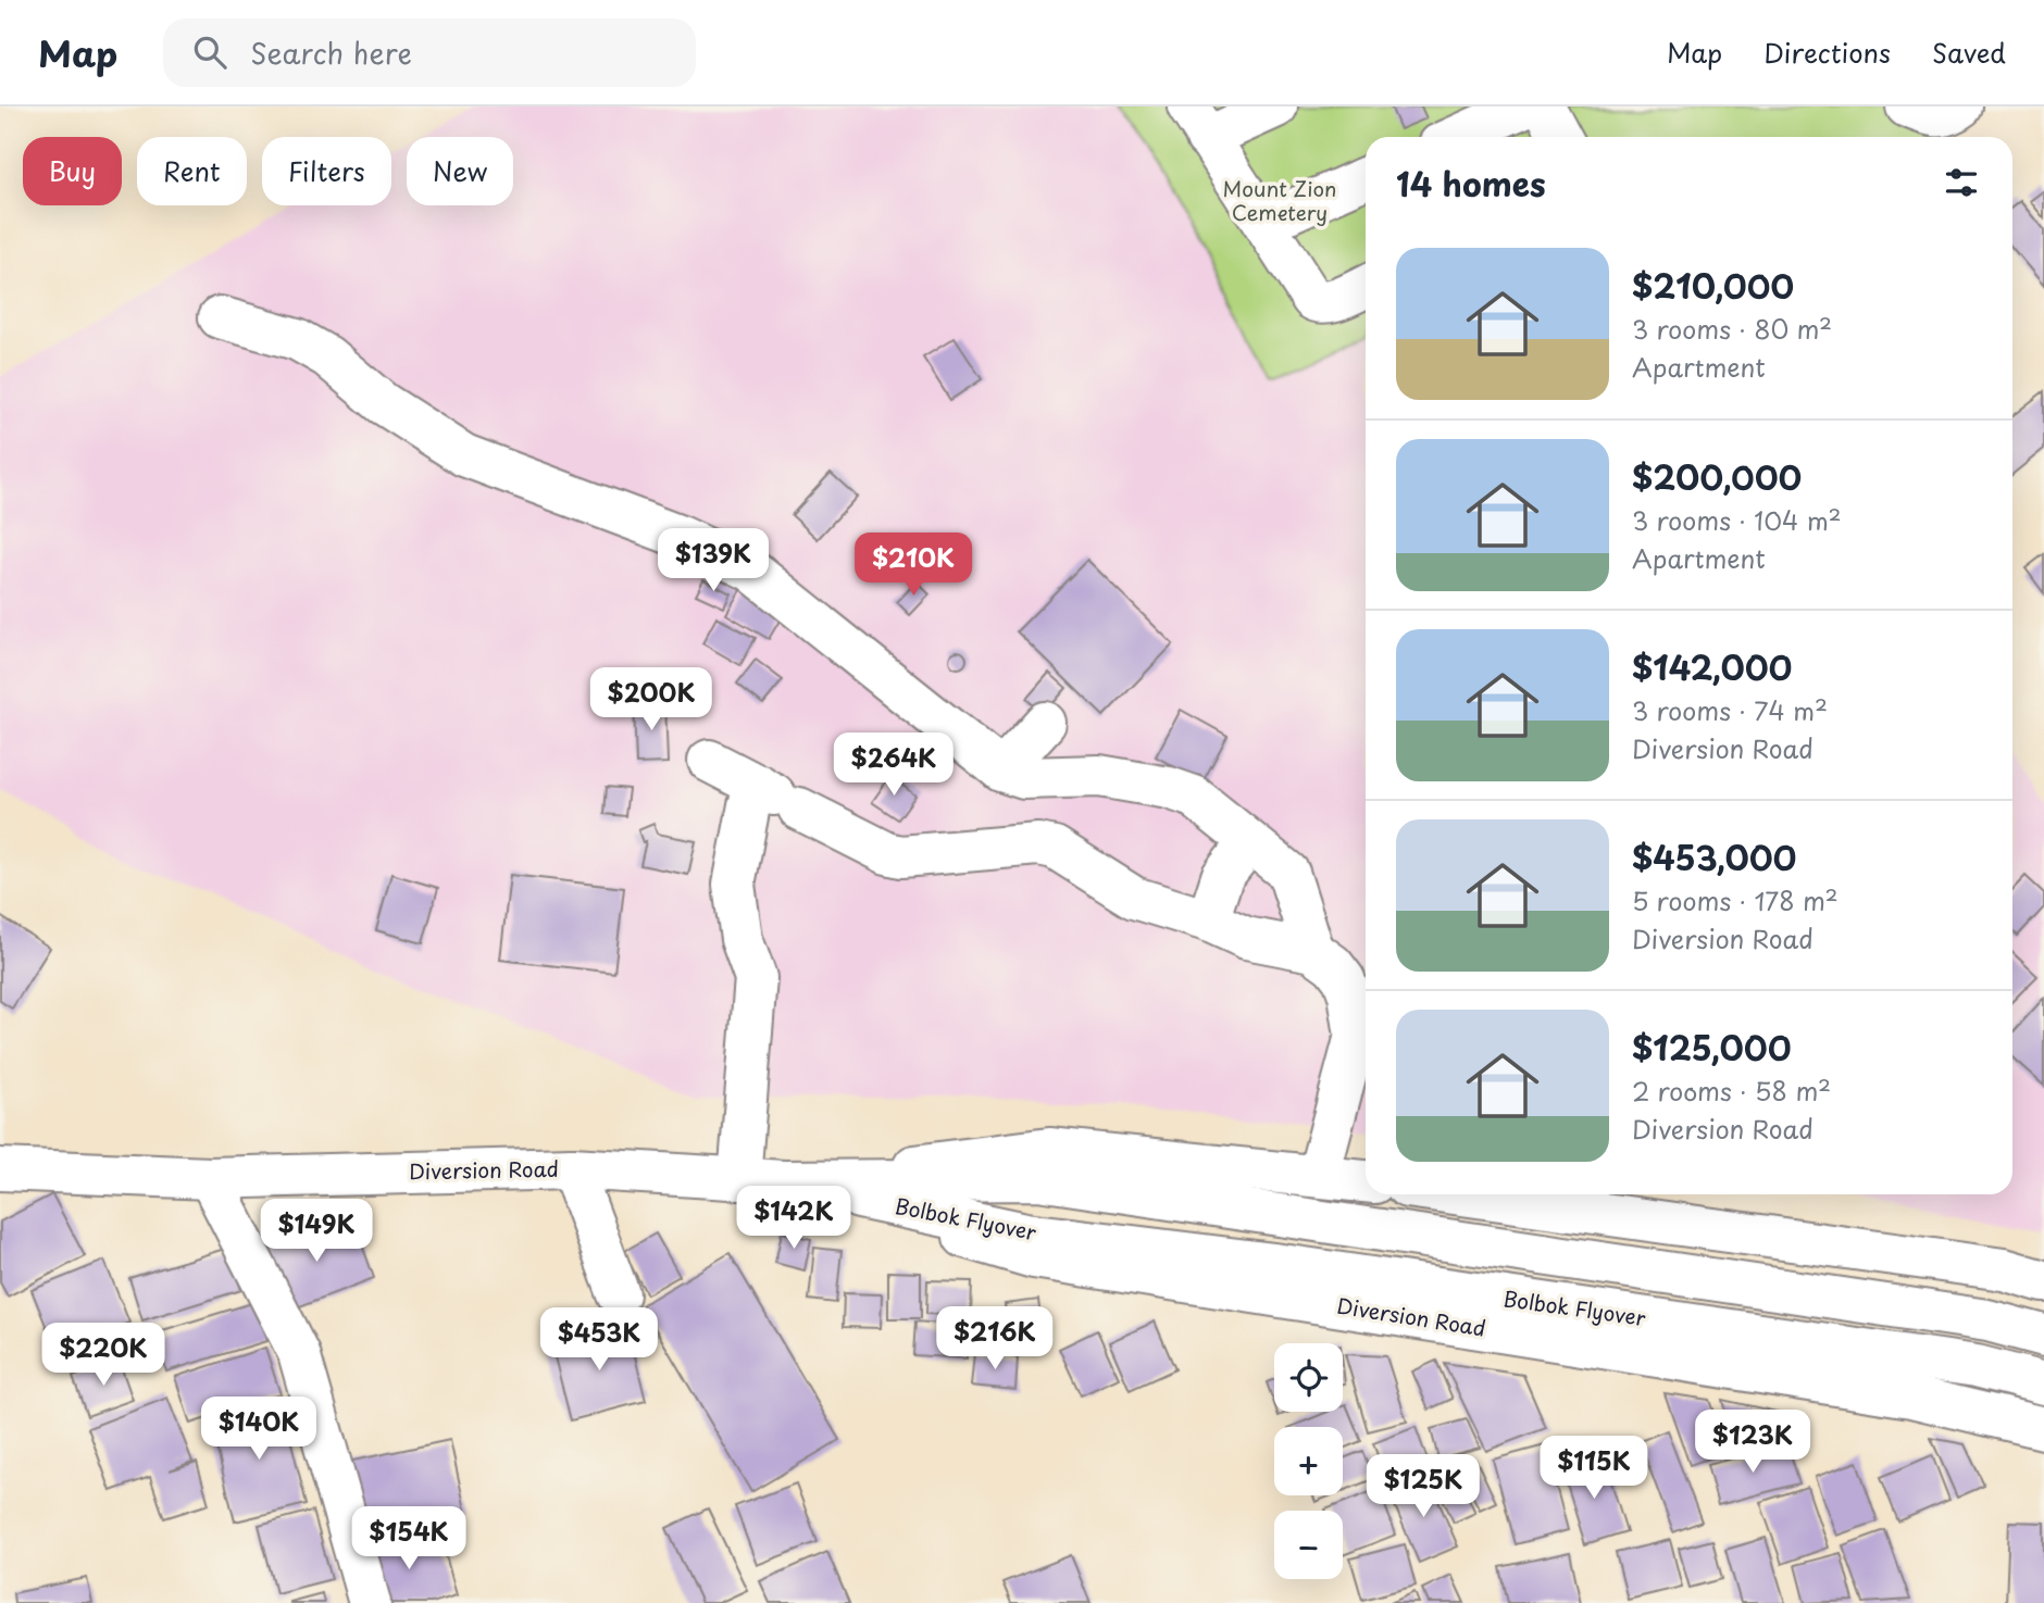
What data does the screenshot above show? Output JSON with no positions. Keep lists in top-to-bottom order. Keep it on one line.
{"streets":{"main road":["Diversion Road","Bolbok Flyover"]},"crossings":[["Diversion Road","Bolbok Flyover"]],"parks":["Mount Zion Cemetery"],"page":{"header":"Map","search":"Search here","nav":["Map","Directions","Saved"],"chip":["Buy","Rent","Filters","New"],"heading":"14 homes","list":[{"name":"$210,000","note":"3 rooms · 80 m² · Apartment"},{"name":"$200,000","note":"3 rooms · 104 m² · Apartment"},{"name":"$142,000","note":"3 rooms · 74 m² · Diversion Road"},{"name":"$453,000","note":"5 rooms · 178 m² · Diversion Road"},{"name":"$125,000","note":"2 rooms · 58 m² · Diversion Road"}],"price":["$139K","$210K","$200K","$264K","$142K","$149K","$216K","$453K","$220K","$140K","$123K","$115K","$125K","$154K"],"map_buttons":["+","−"]}}
